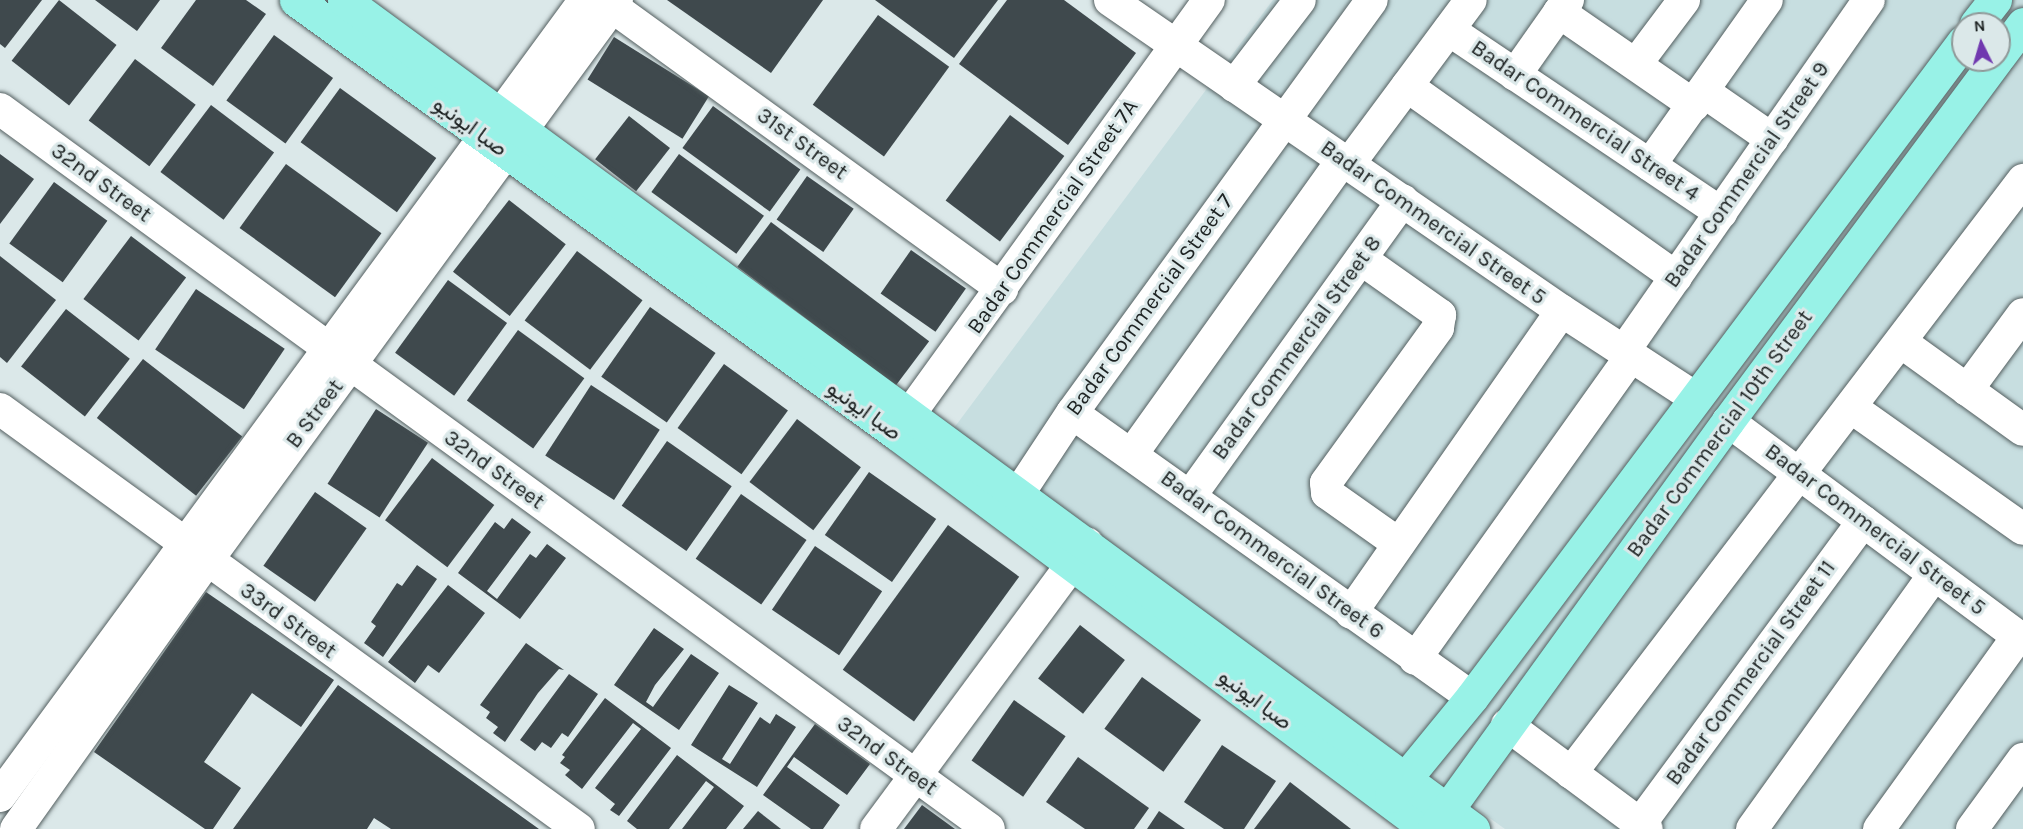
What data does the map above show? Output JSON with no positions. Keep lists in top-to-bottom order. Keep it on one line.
{"streets":{"main road":["صبا ایونیو","Badar Commercial 10th Street"],"street":["Badar Commercial Street 4","31st Street","Badar Commercial Street 9","32nd Street","Badar Commercial Street 7A","Badar Commercial Street 5","Badar Commercial Street 7","Badar Commercial Street 8","B Street","Badar Commercial Street 6","33rd Street","Badar Commercial Street 11"]},"crossings":[["Badar Commercial Street 4","Badar Commercial Street 9"],["صبا ایونیو","Badar Commercial Street 7A"],["صبا ایونیو","Badar Commercial Street 7"],["صبا ایونیو","B Street"],["صبا ایونیو","Badar Commercial 10th Street"],["31st Street","Badar Commercial Street 7A"],["31st Street","B Street"],["Badar Commercial Street 9","Badar Commercial Street 5"],["Badar Commercial Street 9","Badar Commercial Street 6"],["32nd Street","B Street"],["Badar Commercial Street 7A","Badar Commercial Street 5"],["Badar Commercial Street 5","Badar Commercial Street 7"],["Badar Commercial Street 5","Badar Commercial Street 8"],["Badar Commercial Street 5","Badar Commercial 10th Street"],["Badar Commercial Street 5","Badar Commercial Street 11"],["Badar Commercial Street 7","Badar Commercial Street 6"],["Badar Commercial Street 8","Badar Commercial Street 6"],["B Street","33rd Street"],["Badar Commercial 10th Street","Badar Commercial Street 6"]],"north":"top"}
